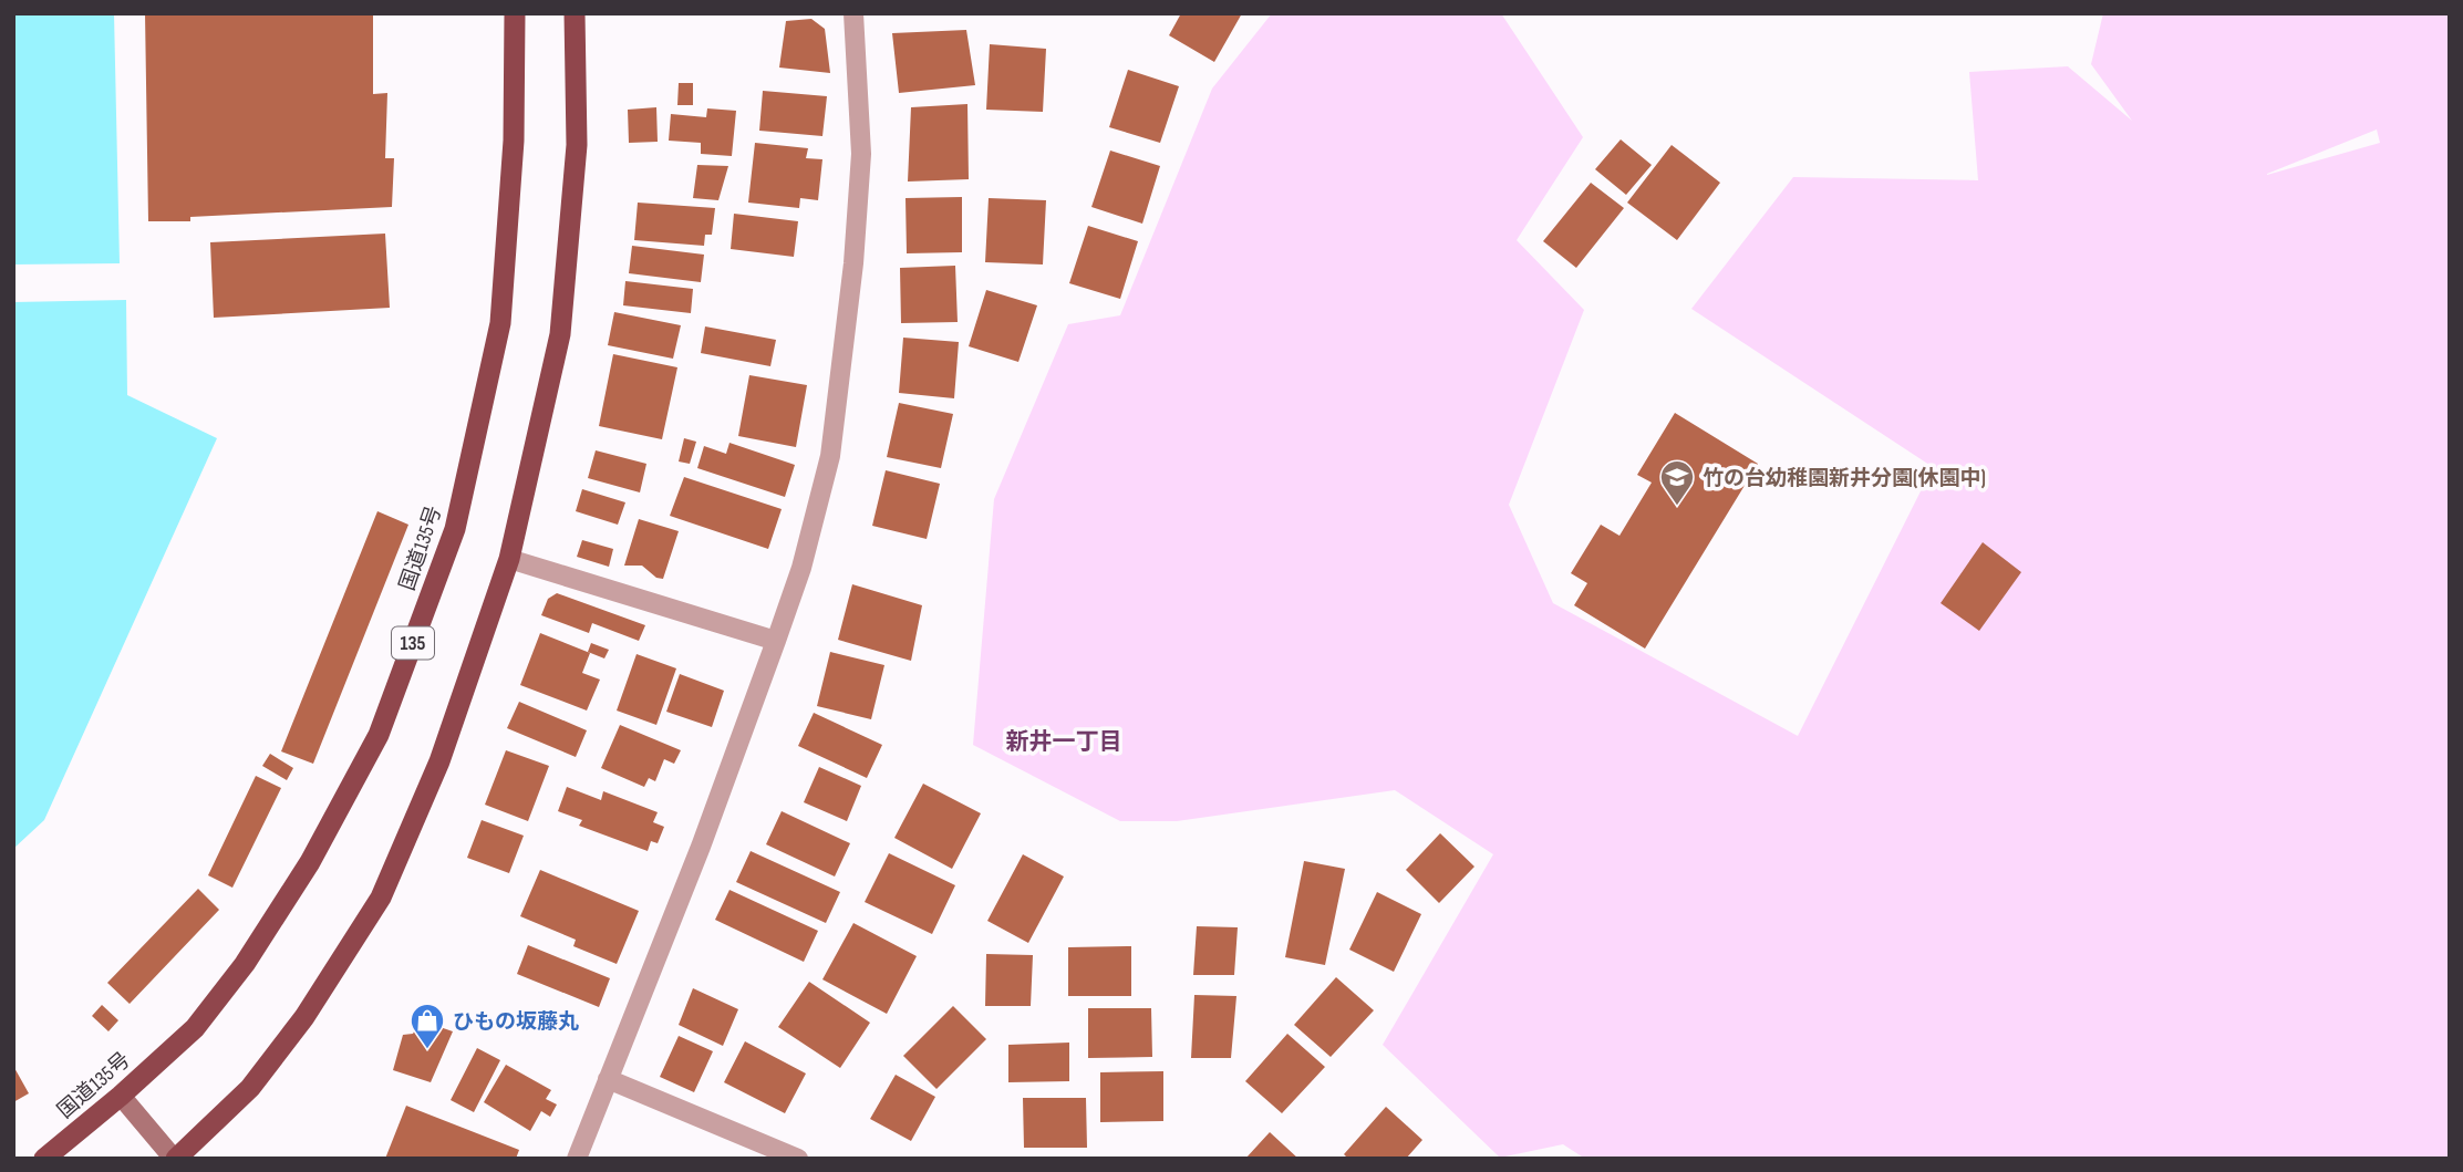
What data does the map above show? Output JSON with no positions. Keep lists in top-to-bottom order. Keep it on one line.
{"streets":{"highway":["国道135号","135"]},"districts":["新井一丁目"],"places":{"school or university":["竹の台幼稚園新井分園(休園中)"],"shop":["ひもの坂藤丸"]}}
